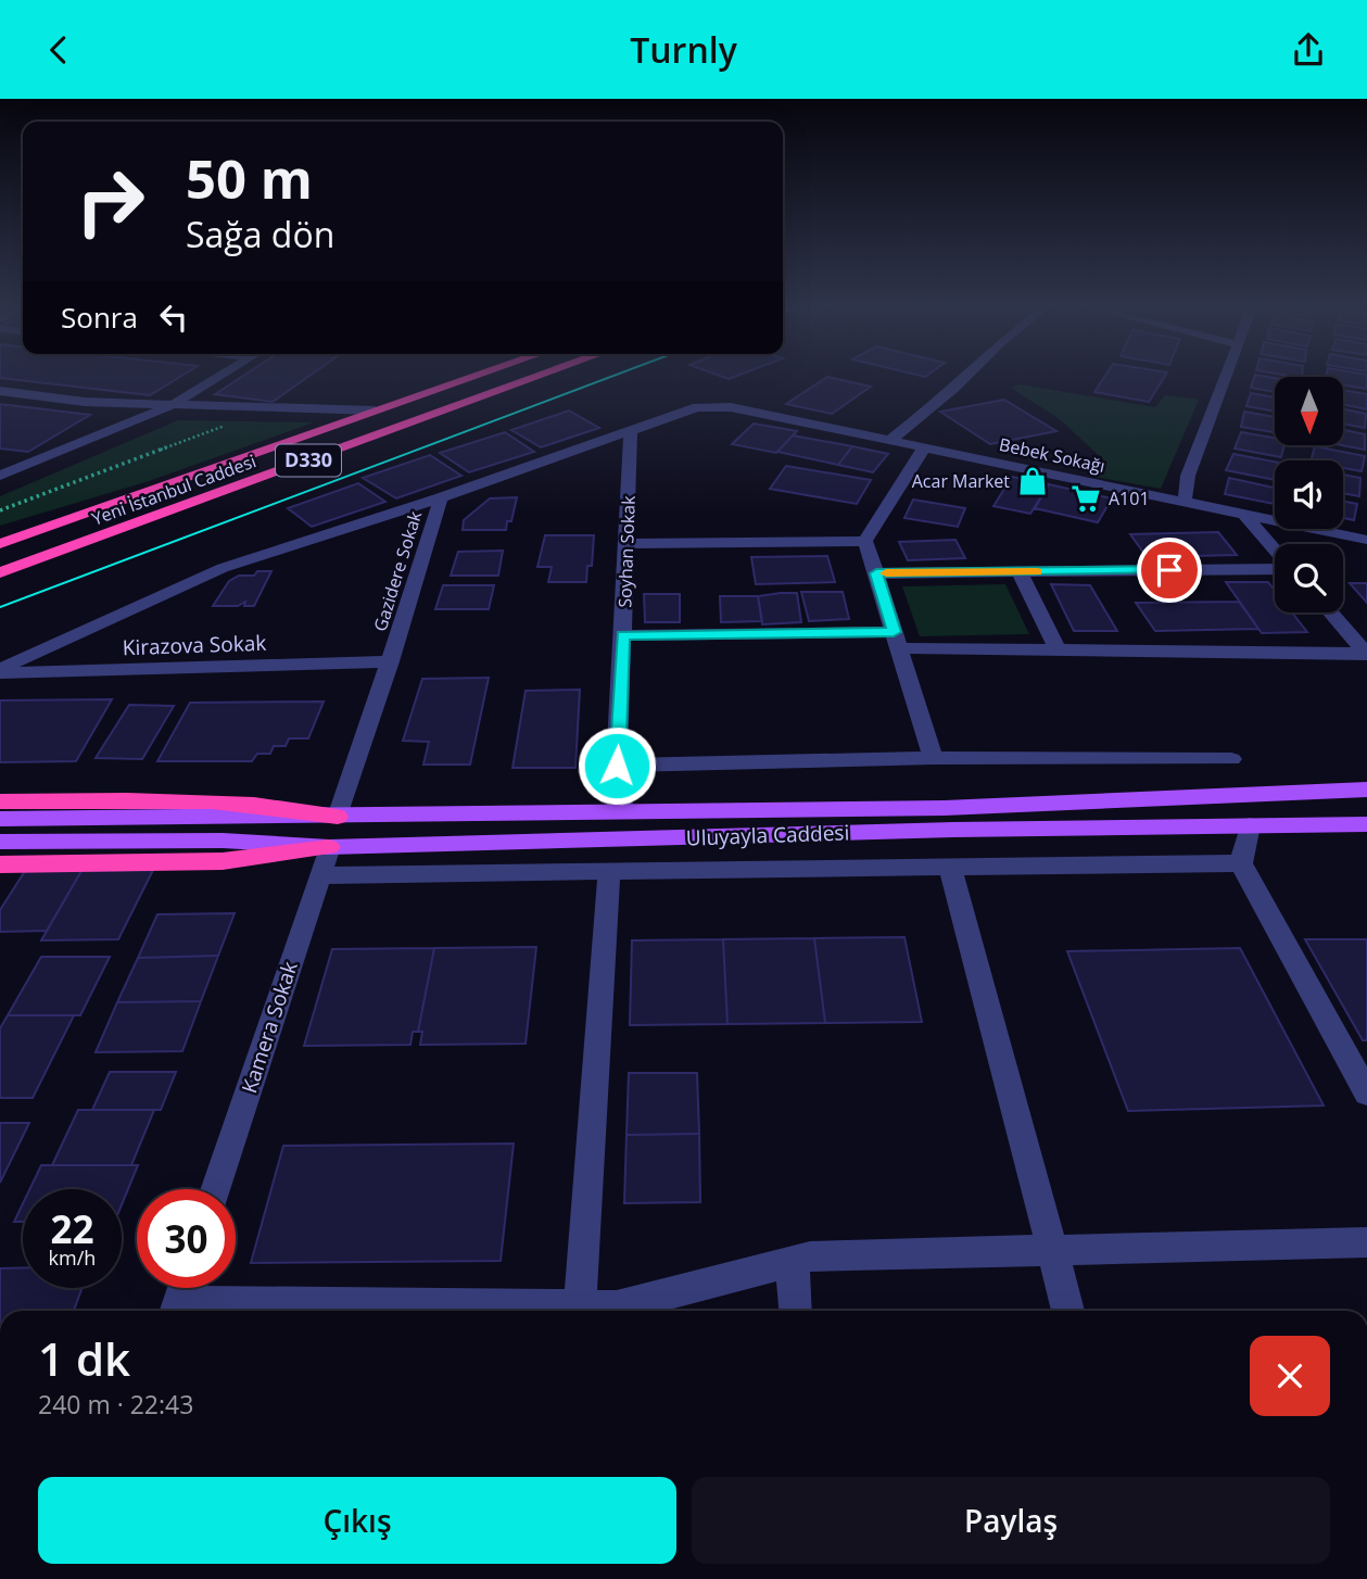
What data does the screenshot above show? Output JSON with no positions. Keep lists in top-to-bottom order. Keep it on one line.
{"streets":{"highway":["D330","Yeni İstanbul Caddesi"],"main road":["Uluyayla Caddesi"],"street":["Bebek Sokağı","Soyhan Sokak","Gazidere Sokak","Kirazova Sokak","Kamera Sokak"]},"crossings":[["Bebek Sokağı","Gazidere Sokak"],["Soyhan Sokak","Gazidere Sokak"],["Soyhan Sokak","Uluyayla Caddesi"],["Gazidere Sokak","Kirazova Sokak"],["Gazidere Sokak","Uluyayla Caddesi"],["Uluyayla Caddesi","Kamera Sokak"]],"places":{"shop":["Acar Market"],"supermarket":["A101"]},"north":"bottom","page":{"header":"Turnly","turn":["50 m","Sağa dön"],"then":"Sonra","speed":"22 km/h","limit":"30","heading":["1 dk","240 m · 22:43"],"buttons":["Çıkış","Paylaş"]}}
